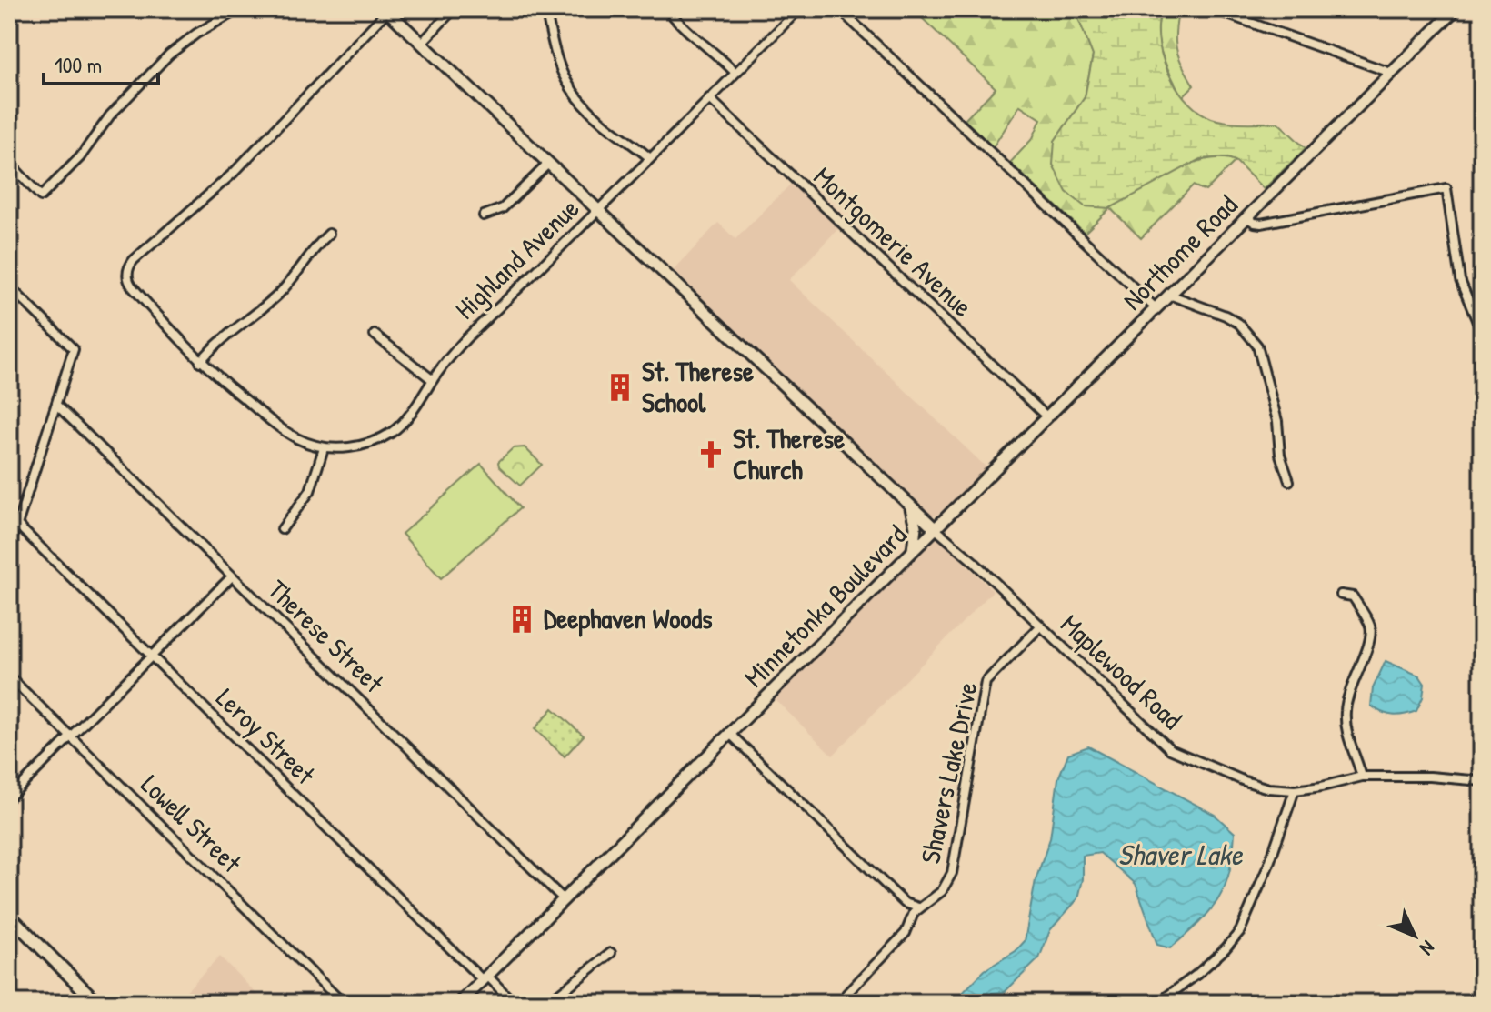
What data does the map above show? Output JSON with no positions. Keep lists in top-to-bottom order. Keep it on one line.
{"streets":{"street":["Montgomerie Avenue","Northome Road","Highland Avenue","Minnetonka Boulevard","Therese Street","Maplewood Road","Leroy Street","Shavers Lake Drive","Lowell Street"]},"crossings":[["Montgomerie Avenue","Northome Road"],["Montgomerie Avenue","Highland Avenue"],["Northome Road","Minnetonka Boulevard"],["Northome Road","Maplewood Road"],["Highland Avenue","Minnetonka Boulevard"],["Minnetonka Boulevard","Therese Street"],["Minnetonka Boulevard","Maplewood Road"],["Minnetonka Boulevard","Leroy Street"],["Maplewood Road","Shavers Lake Drive"]],"water":["Shaver Lake"],"places":{"building":["St. Therese School","Deephaven Woods"],"church":["St. Therese Church"]},"scale_bar":"100 m","north":"bottom right"}
